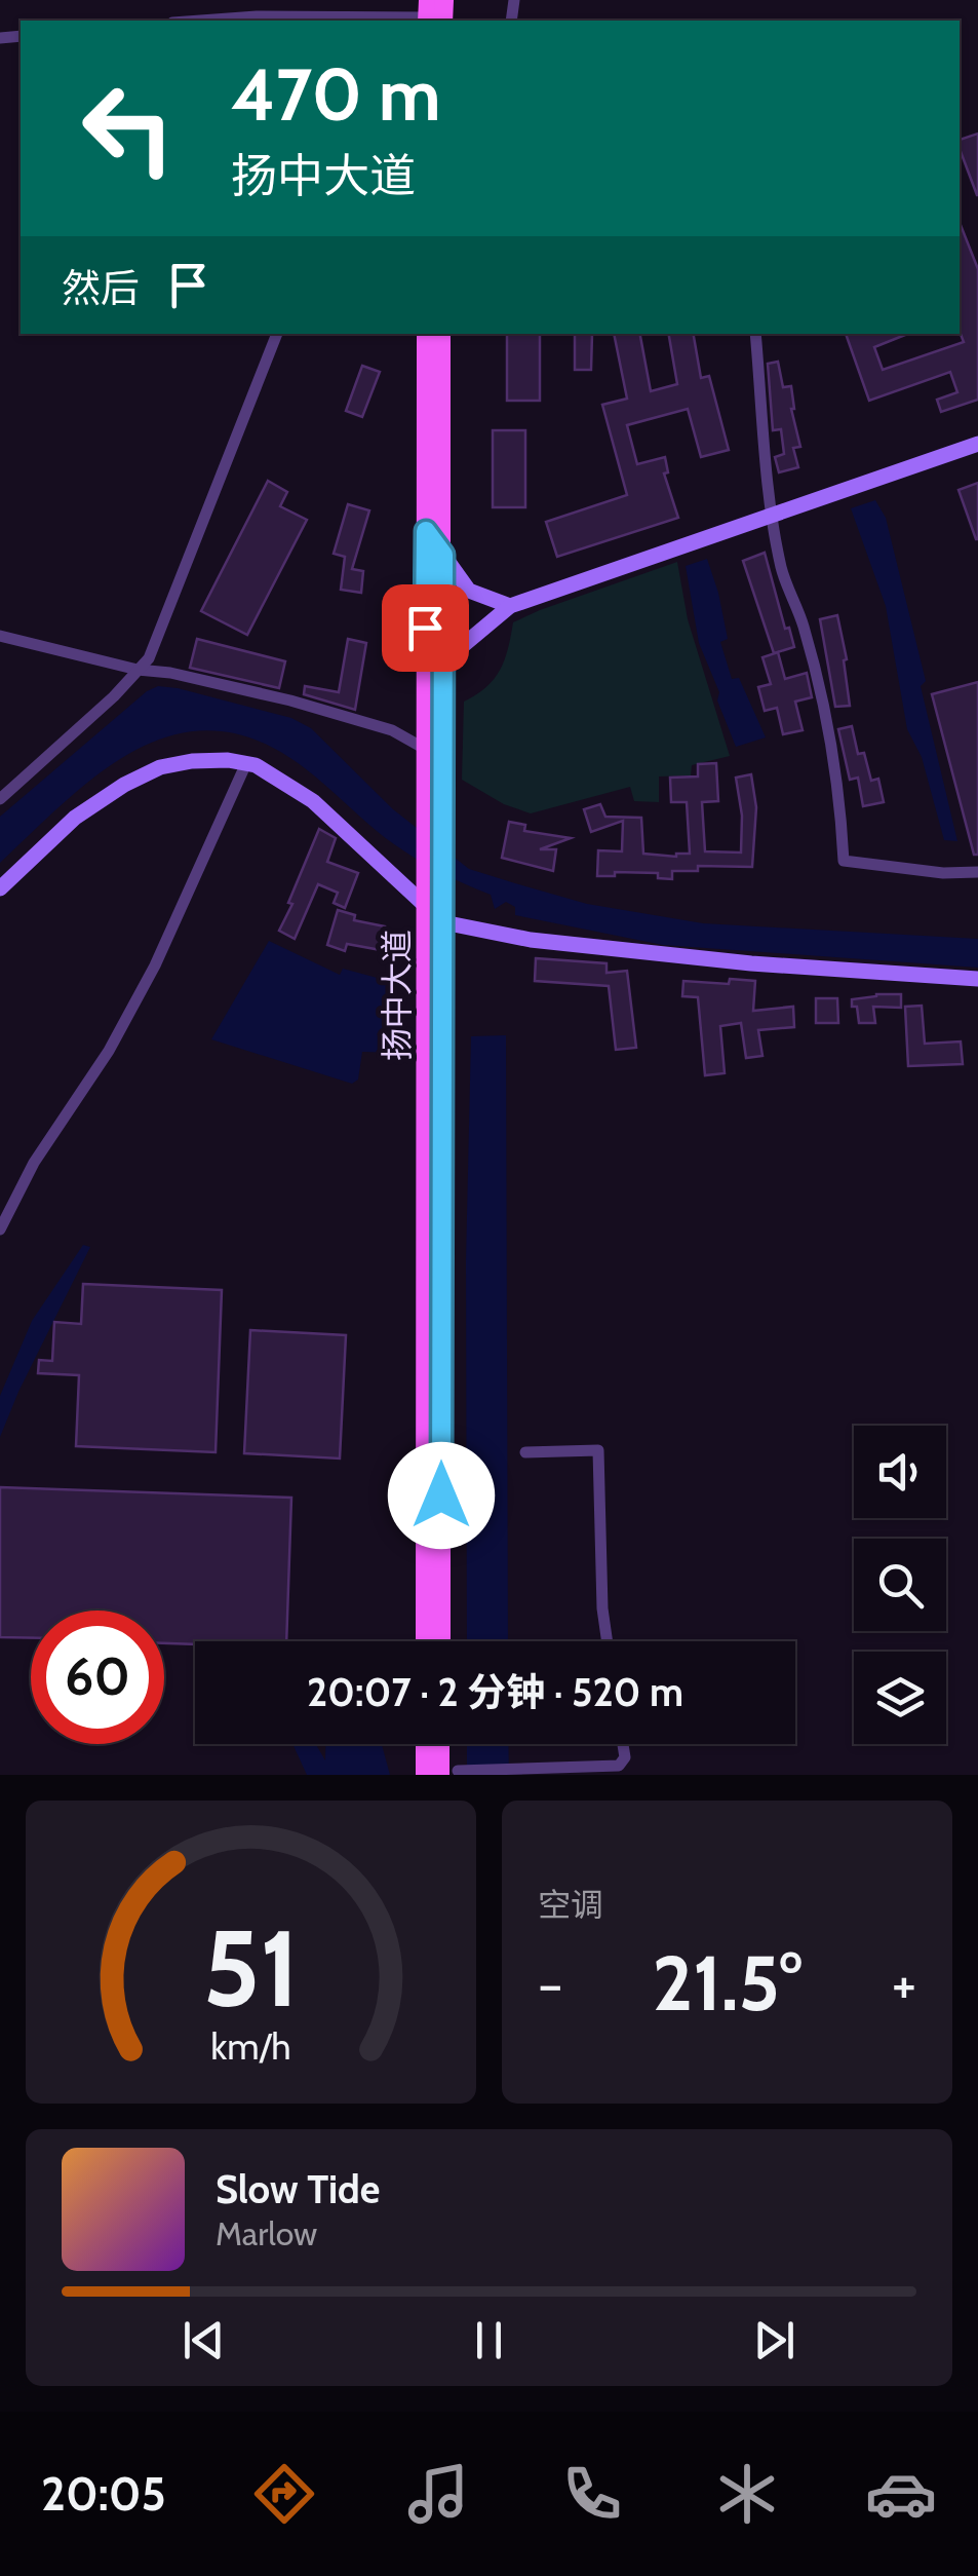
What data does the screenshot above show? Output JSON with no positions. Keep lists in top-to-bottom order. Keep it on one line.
{"streets":{"main road":["扬中大道"]},"page":{"turn":["470 m","扬中大道"],"then":"然后","limit":"60","trip":"20:07 · 2 分钟 · 520 m","tile":"空调","heat":["−","21.5°","+"],"song":["Slow Tide","Marlow"],"tabs":"20:05","gauge":["51","km/h"]}}
